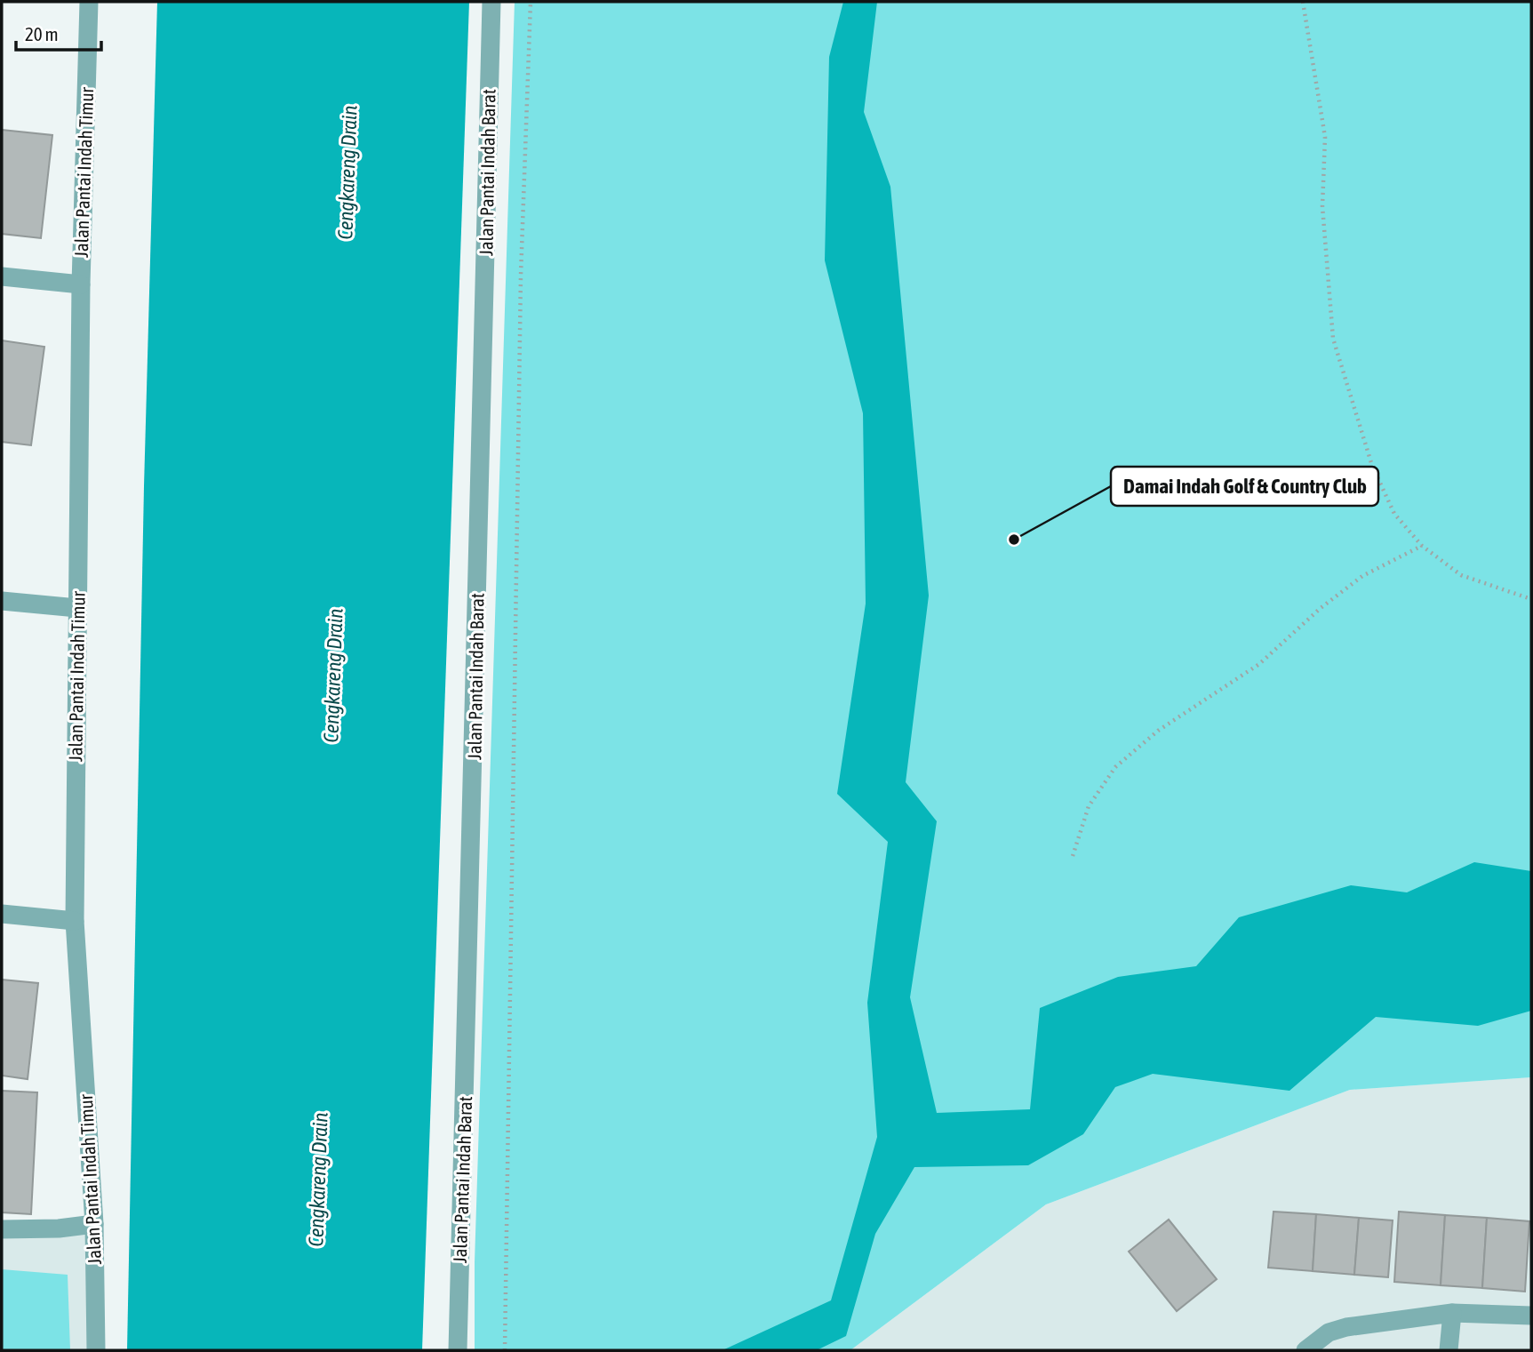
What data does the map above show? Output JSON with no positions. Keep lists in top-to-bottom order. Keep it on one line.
{"streets":{"street":["Jalan Pantai Indah Timur","Jalan Pantai Indah Barat"]},"water":["Cengkareng Drain"],"places":["Damai Indah Golf & Country Club"],"scale_bar":"20 m"}
